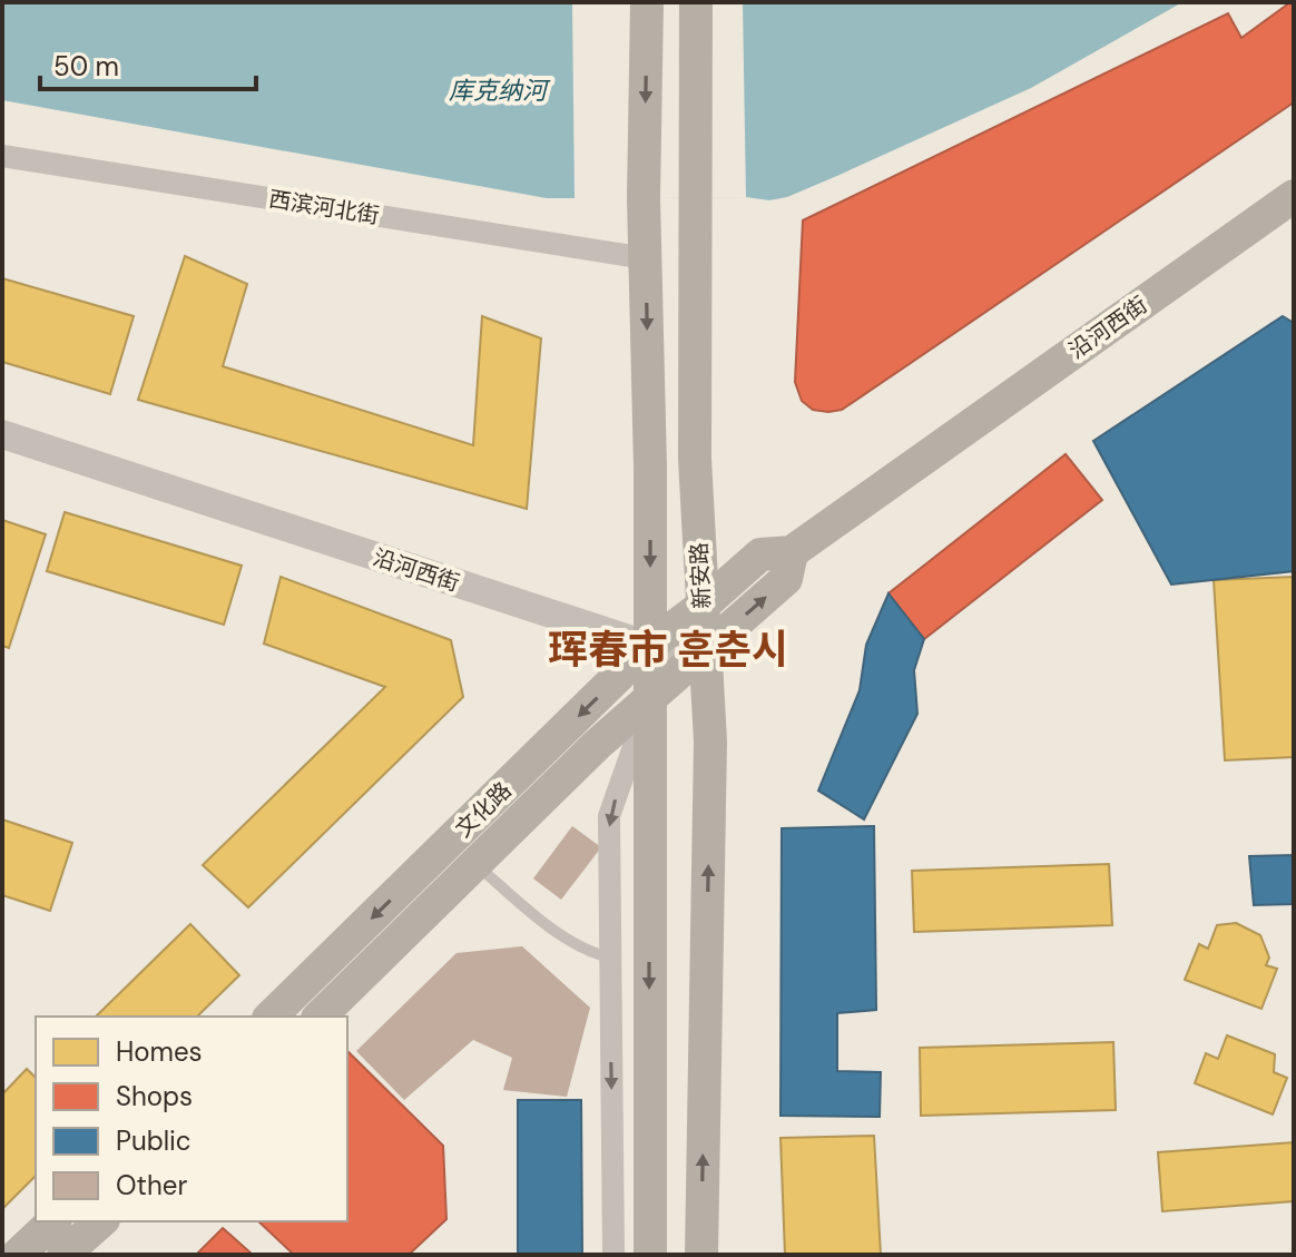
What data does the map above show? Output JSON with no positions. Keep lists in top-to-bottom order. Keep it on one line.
{"streets":{"main road":["沿河西街","新安路","文化路"],"street":["西滨河北街"]},"crossings":[["沿河西街","新安路"],["沿河西街","文化路"],["新安路","文化路"]],"districts":["珲春市 훈춘시"],"water":["库克纳河"],"legend":["Homes","Shops","Public","Other"],"scale_bar":"50 m"}
